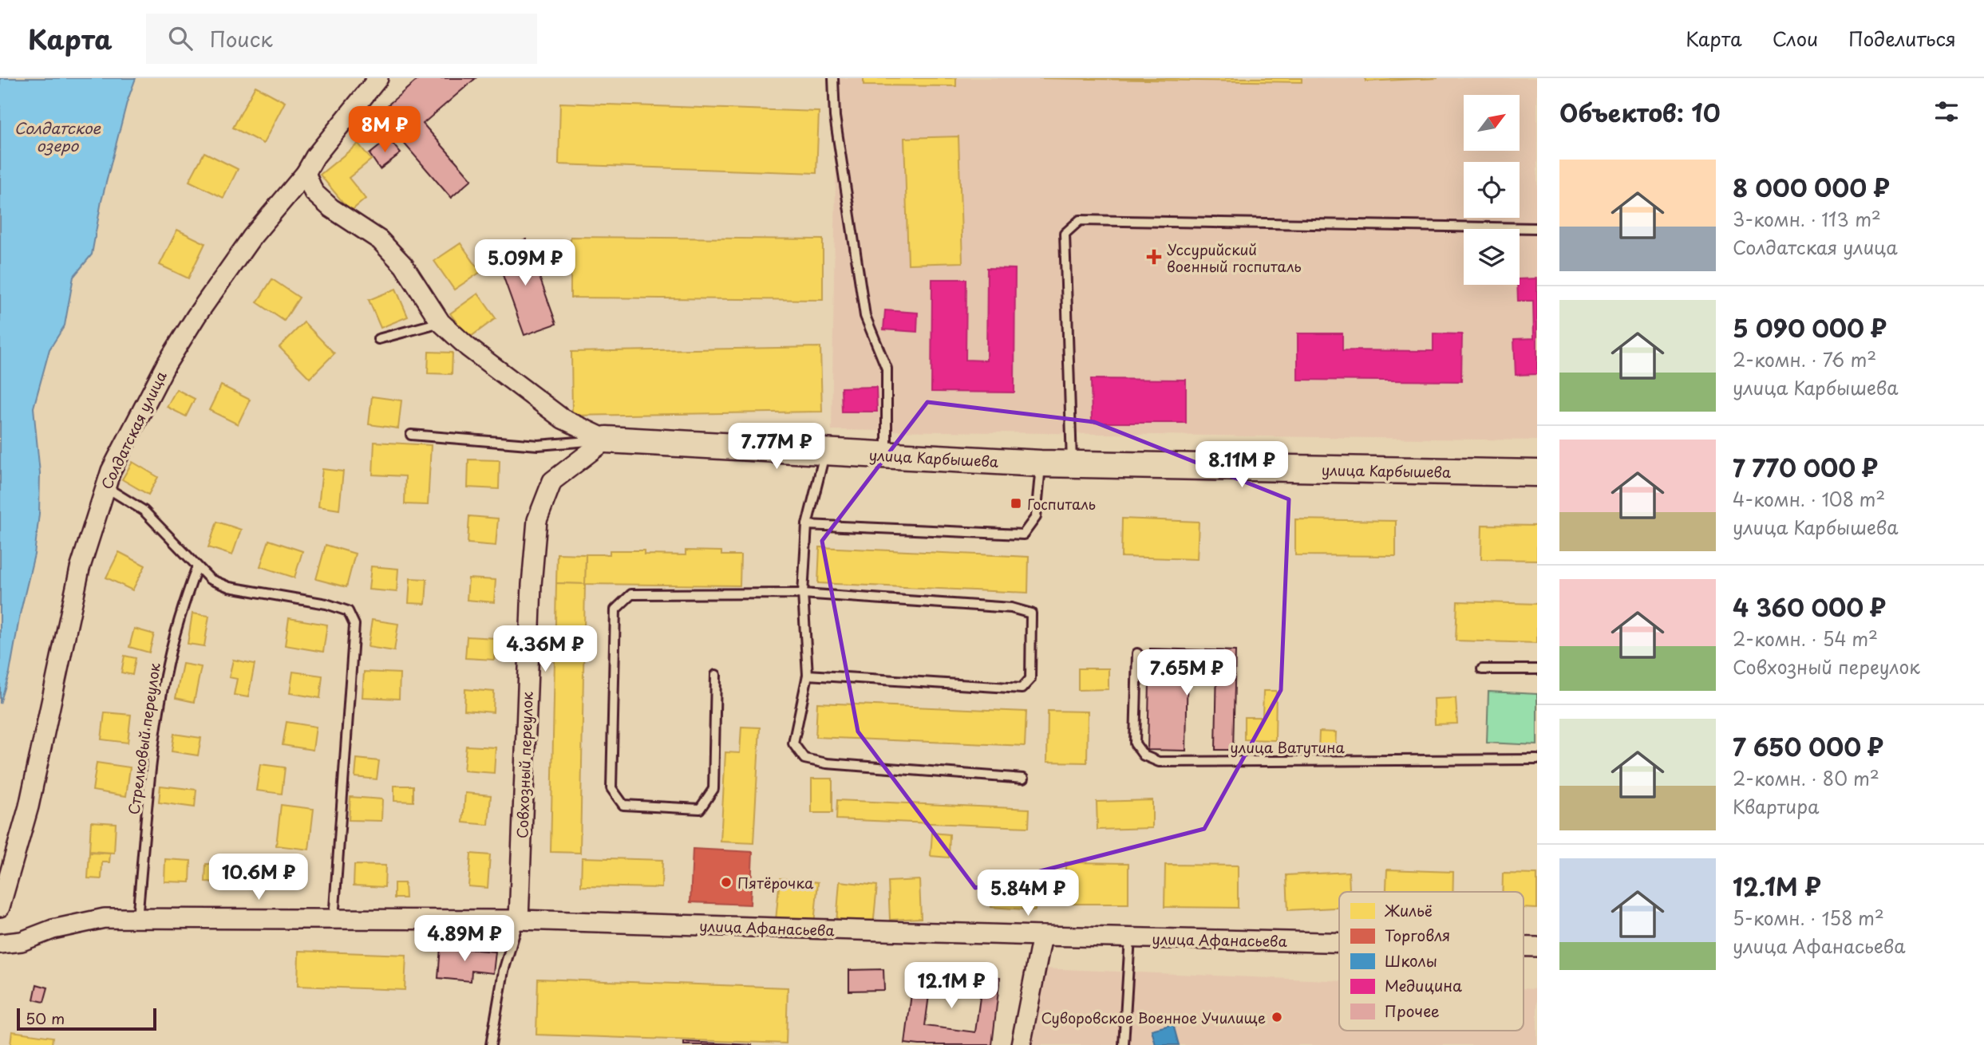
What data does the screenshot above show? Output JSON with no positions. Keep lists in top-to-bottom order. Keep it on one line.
{"streets":{"street":["Солдатская улица","улица Карбышева","Совхозный переулок","улица Афанасьева"],"lane":["Стрелковый переулок","улица Ватутина"]},"crossings":[["Солдатская улица","улица Карбышева"],["улица Карбышева","Совхозный переулок"],["Стрелковый переулок","улица Афанасьева"],["Совхозный переулок","улица Афанасьева"]],"water":["Солдатское озеро"],"places":{"health":["Уссурийский военный госпиталь"],"transit":["Госпиталь"],"other":["Пятёрочка","Суворовское Военное Училище"]},"legend":["Жильё","Торговля","Школы","Медицина","Прочее"],"scale_bar":"50 m","north":"top right","page":{"header":"Карта","search":"Поиск","nav":["Карта","Слои","Поделиться"],"heading":"Объектов: 10","price":["8M ₽","5.09M ₽","7.77M ₽","8.11M ₽","4.36M ₽","7.65M ₽","10.6M ₽","5.84M ₽","4.89M ₽","12.1M ₽"],"list":[{"name":"8 000 000 ₽","note":"3-комн. · 113 m² · Солдатская улица"},{"name":"5 090 000 ₽","note":"2-комн. · 76 m² · улица Карбышева"},{"name":"7 770 000 ₽","note":"4-комн. · 108 m² · улица Карбышева"},{"name":"4 360 000 ₽","note":"2-комн. · 54 m² · Совхозный переулок"},{"name":"7 650 000 ₽","note":"2-комн. · 80 m² · Квартира"},{"name":"12.1M ₽","note":"5-комн. · 158 m² · улица Афанасьева"}],"scale":"50 m"}}
